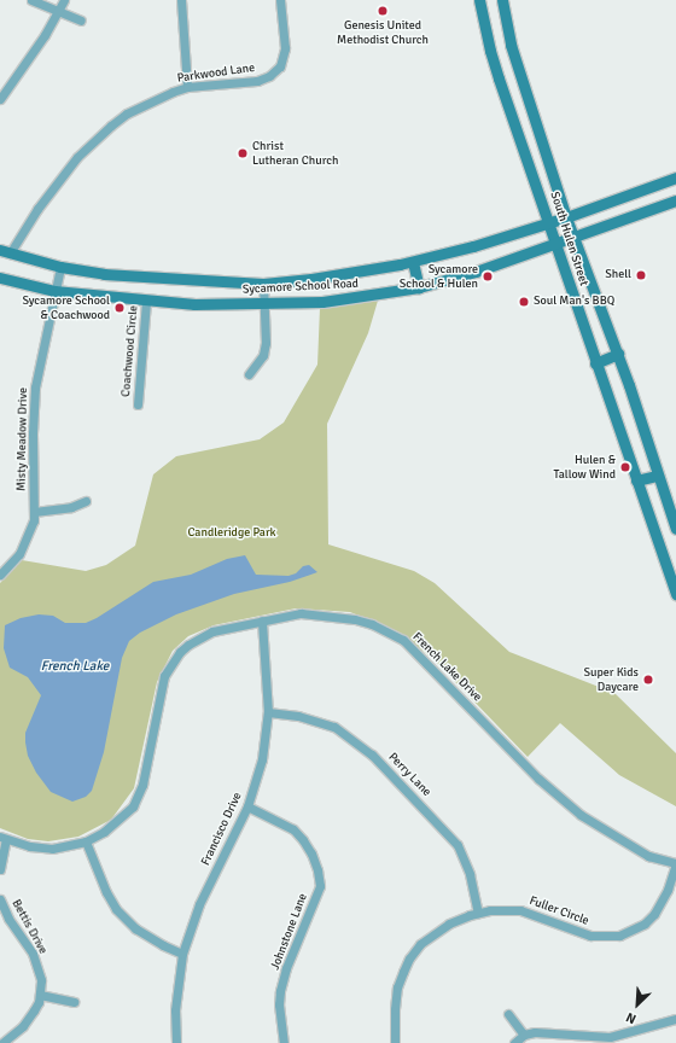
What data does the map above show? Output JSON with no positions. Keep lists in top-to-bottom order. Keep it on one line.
{"streets":{"main road":["South Hulen Street","Sycamore School Road"],"street":["Parkwood Lane","Coachwood Circle","Misty Meadow Drive","French Lake Drive","Perry Lane","Francisco Drive","Fuller Circle","Bettis Drive","Johnstone Lane"]},"crossings":[["Parkwood Lane","Sycamore School Road"],["South Hulen Street","Sycamore School Road"],["Sycamore School Road","Coachwood Circle"],["Sycamore School Road","Misty Meadow Drive"],["French Lake Drive","Francisco Drive"],["French Lake Drive","Fuller Circle"],["Perry Lane","Francisco Drive"],["Perry Lane","Fuller Circle"],["Francisco Drive","Johnstone Lane"]],"water":["French Lake"],"parks":["Candleridge Park"],"places":["Genesis United Methodist Church","Christ Lutheran Church","Shell","Sycamore School & Hulen","Soul Man's BBQ","Sycamore School & Coachwood","Hulen & Tallow Wind","Super Kids Daycare"],"north":"bottom left"}
